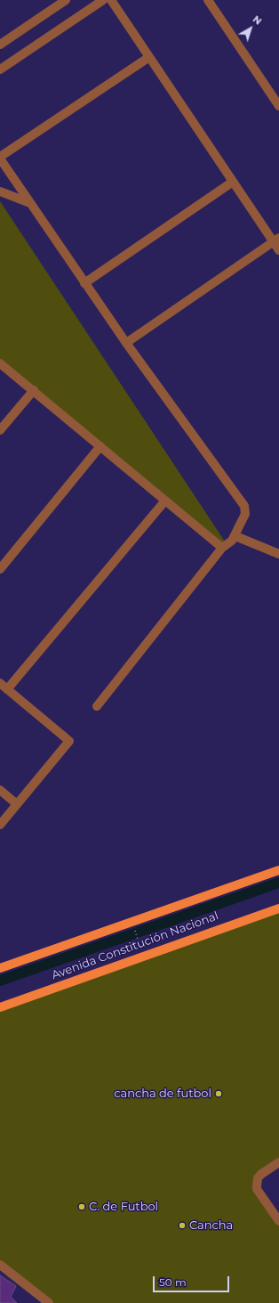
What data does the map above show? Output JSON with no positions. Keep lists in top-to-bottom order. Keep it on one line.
{"streets":{"main road":["Avenida Constitución Nacional"]},"places":["cancha de futbol","C. de Futbol","Cancha"],"scale_bar":"50 m","north":"top right"}
